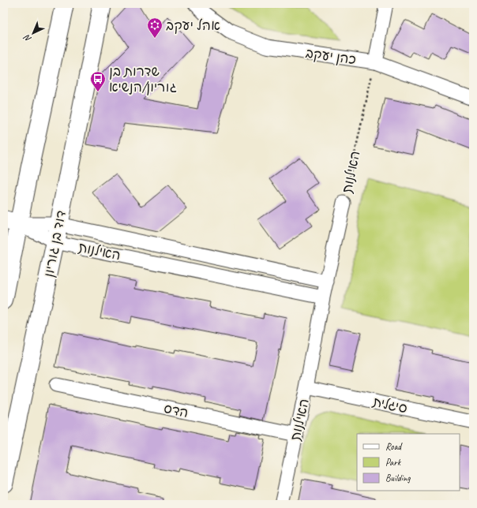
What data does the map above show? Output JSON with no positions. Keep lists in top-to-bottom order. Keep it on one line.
{"streets":{"main road":["דוד בן גוריון"],"street":["כהן יעקב","האילנות","סיגלית","הדס"]},"crossings":[["כהן יעקב","האילנות"],["האילנות","דוד בן גוריון"],["האילנות","סיגלית"],["האילנות","הדס"]],"places":{"synagogue":["אהל יעקב"],"bus stop":["שדרות בן גוריון/הנשיא"]},"legend":["Road","Park","Building"],"north":"bottom left"}
